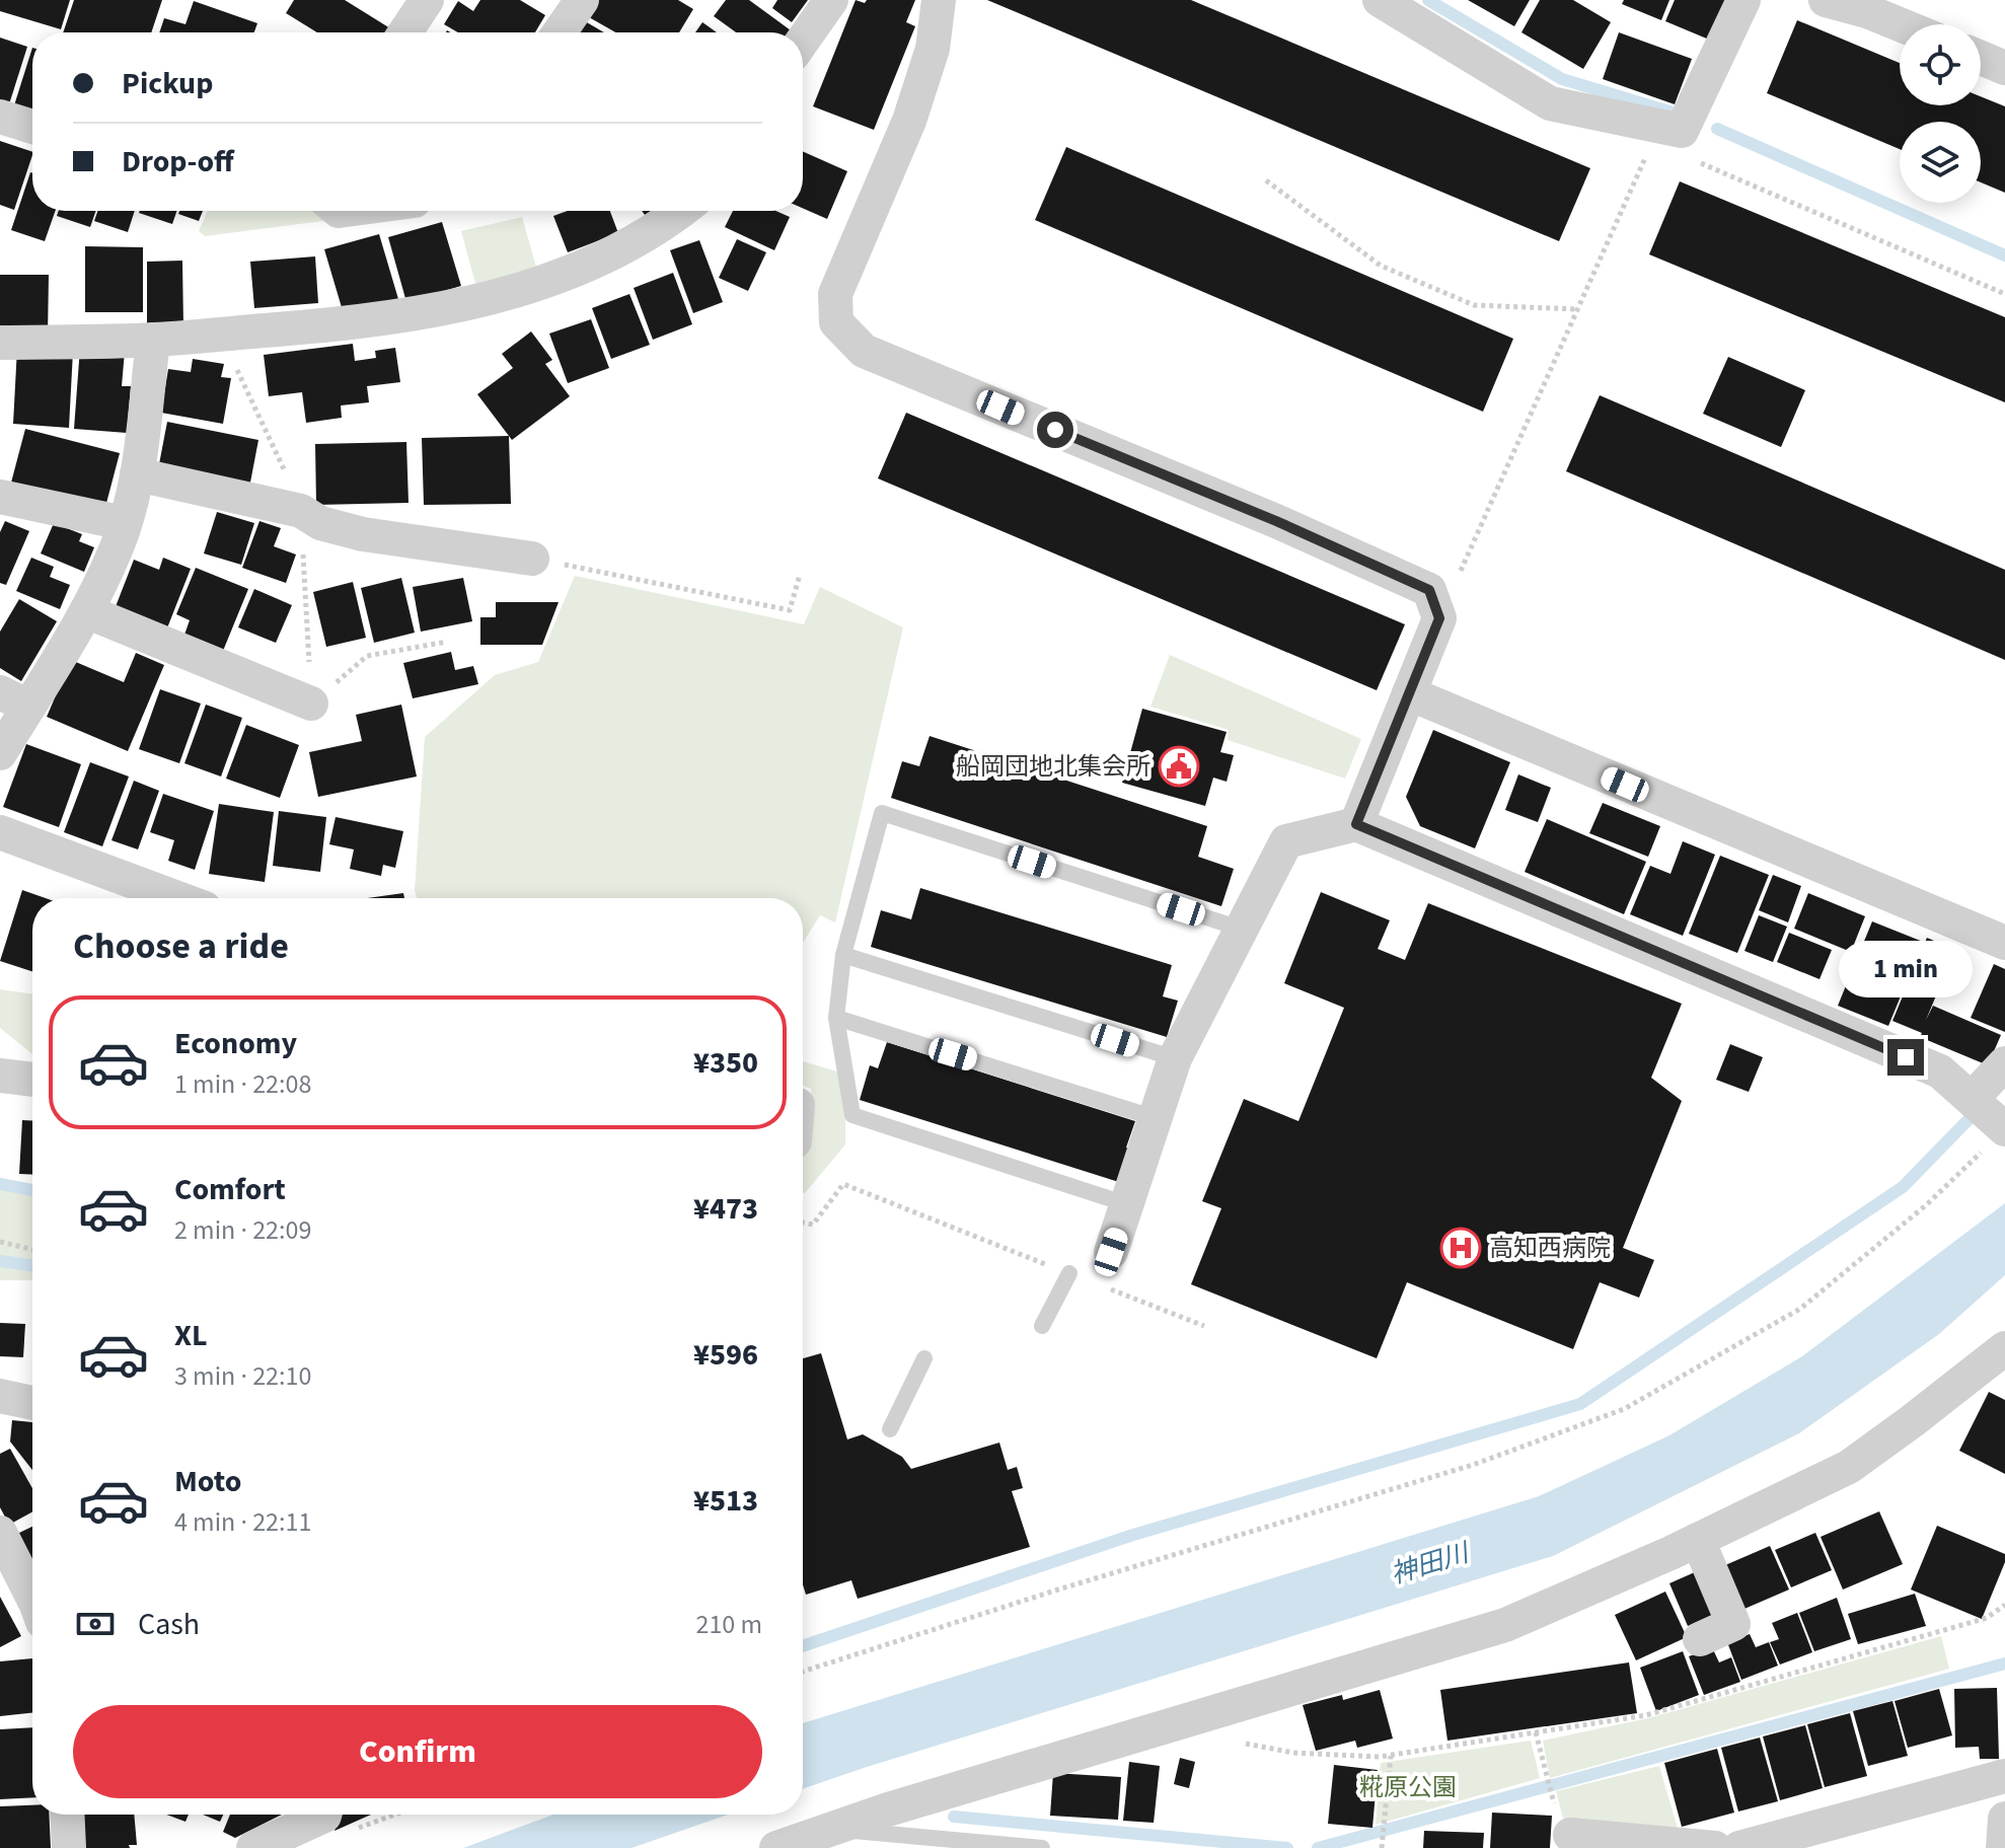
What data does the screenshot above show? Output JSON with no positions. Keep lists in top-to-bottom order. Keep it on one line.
{"water":["神田川"],"parks":["糀原公園"],"places":{"public building":["船岡団地北集会所"],"hospital":["高知西病院"]},"page":{"banner":["Pickup","Drop-off"],"heading":"Choose a ride","bubble":"1 min","list":[{"name":"Economy","note":"1 min · 22:08","value":"¥350"},{"name":"Comfort","note":"2 min · 22:09","value":"¥473"},{"name":"XL","note":"3 min · 22:10","value":"¥596"},{"name":"Moto","note":"4 min · 22:11","value":"¥513"}],"pay":["Cash","210 m"],"buttons":"Confirm"}}
